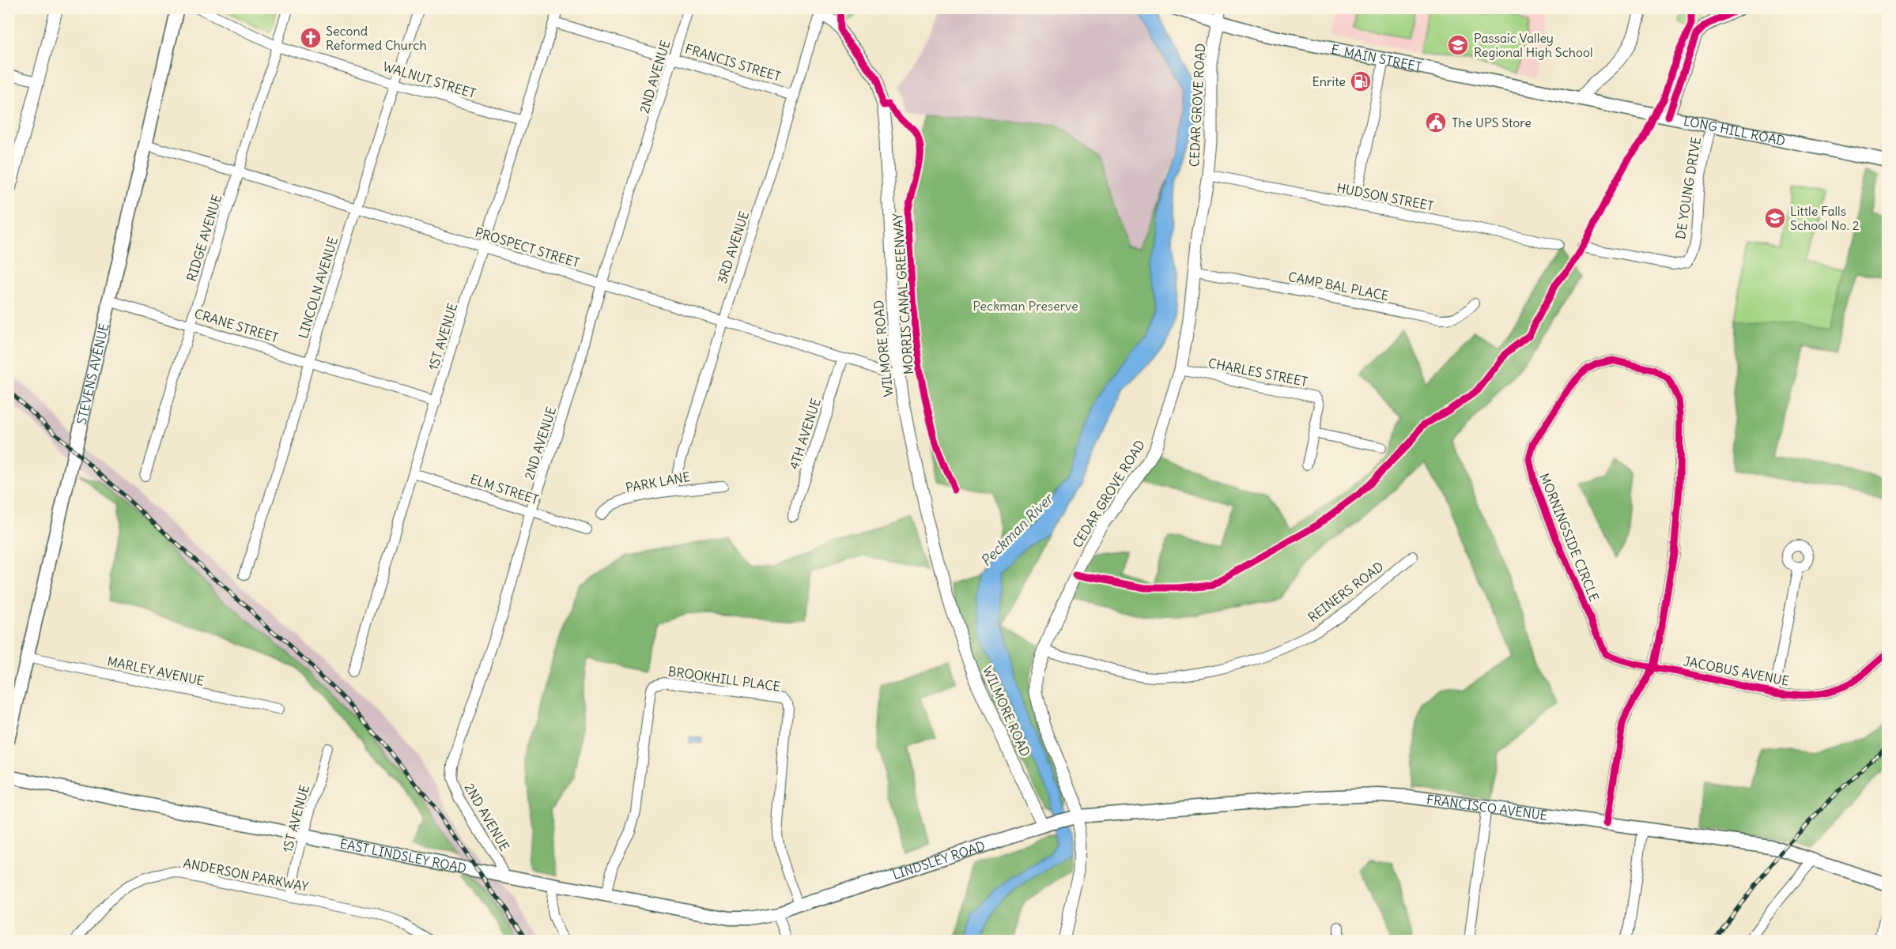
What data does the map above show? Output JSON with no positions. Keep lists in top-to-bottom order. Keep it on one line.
{"streets":{"main road":["E. MAIN STREET","LONG HILL ROAD","STEVENS AVENUE","FRANCISCO AVENUE","EAST LINDSLEY ROAD","LINDSLEY ROAD"],"street":["FRANCIS STREET","2ND AVENUE","WALNUT STREET","CEDAR GROVE ROAD","DE YOUNG DRIVE","HUDSON STREET","RIDGE AVENUE","PROSPECT STREET","3RD AVENUE","CAMP BAL PLACE","LINCOLN AVENUE","CRANE STREET","1ST AVENUE","WILMORE ROAD","CHARLES STREET","4TH AVENUE","PARK LANE","ELM STREET","MORNINGSIDE CIRCLE","REINERS ROAD","MARLEY AVENUE","JACOBUS AVENUE","BROOKHILL PLACE","ANDERSON PARKWAY"],"cycle path":["MORRIS CANAL GREENWAY"]},"crossings":[["E. MAIN STREET","CEDAR GROVE ROAD"],["E. MAIN STREET","LONG HILL ROAD"],["FRANCIS STREET","2ND AVENUE"],["FRANCIS STREET","3RD AVENUE"],["FRANCIS STREET","1ST AVENUE"],["2ND AVENUE","PROSPECT STREET"],["2ND AVENUE","ELM STREET"],["2ND AVENUE","EAST LINDSLEY ROAD"],["WALNUT STREET","RIDGE AVENUE"],["WALNUT STREET","LINCOLN AVENUE"],["WALNUT STREET","1ST AVENUE"],["CEDAR GROVE ROAD","HUDSON STREET"],["CEDAR GROVE ROAD","CAMP BAL PLACE"],["CEDAR GROVE ROAD","CHARLES STREET"],["CEDAR GROVE ROAD","REINERS ROAD"],["CEDAR GROVE ROAD","FRANCISCO AVENUE"],["CEDAR GROVE ROAD","LINDSLEY ROAD"],["LONG HILL ROAD","DE YOUNG DRIVE"],["RIDGE AVENUE","PROSPECT STREET"],["RIDGE AVENUE","CRANE STREET"],["PROSPECT STREET","3RD AVENUE"],["PROSPECT STREET","LINCOLN AVENUE"],["PROSPECT STREET","1ST AVENUE"],["PROSPECT STREET","WILMORE ROAD"],["PROSPECT STREET","STEVENS AVENUE"],["PROSPECT STREET","4TH AVENUE"],["3RD AVENUE","WILMORE ROAD"],["3RD AVENUE","PARK LANE"],["LINCOLN AVENUE","CRANE STREET"],["CRANE STREET","1ST AVENUE"],["CRANE STREET","STEVENS AVENUE"],["1ST AVENUE","ELM STREET"],["1ST AVENUE","EAST LINDSLEY ROAD"],["1ST AVENUE","ANDERSON PARKWAY"],["WILMORE ROAD","LINDSLEY ROAD"],["STEVENS AVENUE","MARLEY AVENUE"],["MORNINGSIDE CIRCLE","JACOBUS AVENUE"],["BROOKHILL PLACE","EAST LINDSLEY ROAD"],["BROOKHILL PLACE","LINDSLEY ROAD"],["FRANCISCO AVENUE","LINDSLEY ROAD"],["EAST LINDSLEY ROAD","LINDSLEY ROAD"]],"water":["Peckman River"],"parks":["Peckman Preserve"],"places":{"church":["Second Reformed Church"],"school or university":["Passaic Valley Regional High School","Little Falls School No. 2"],"fuel station":["Enrite"],"public building":["The UPS Store"]}}
